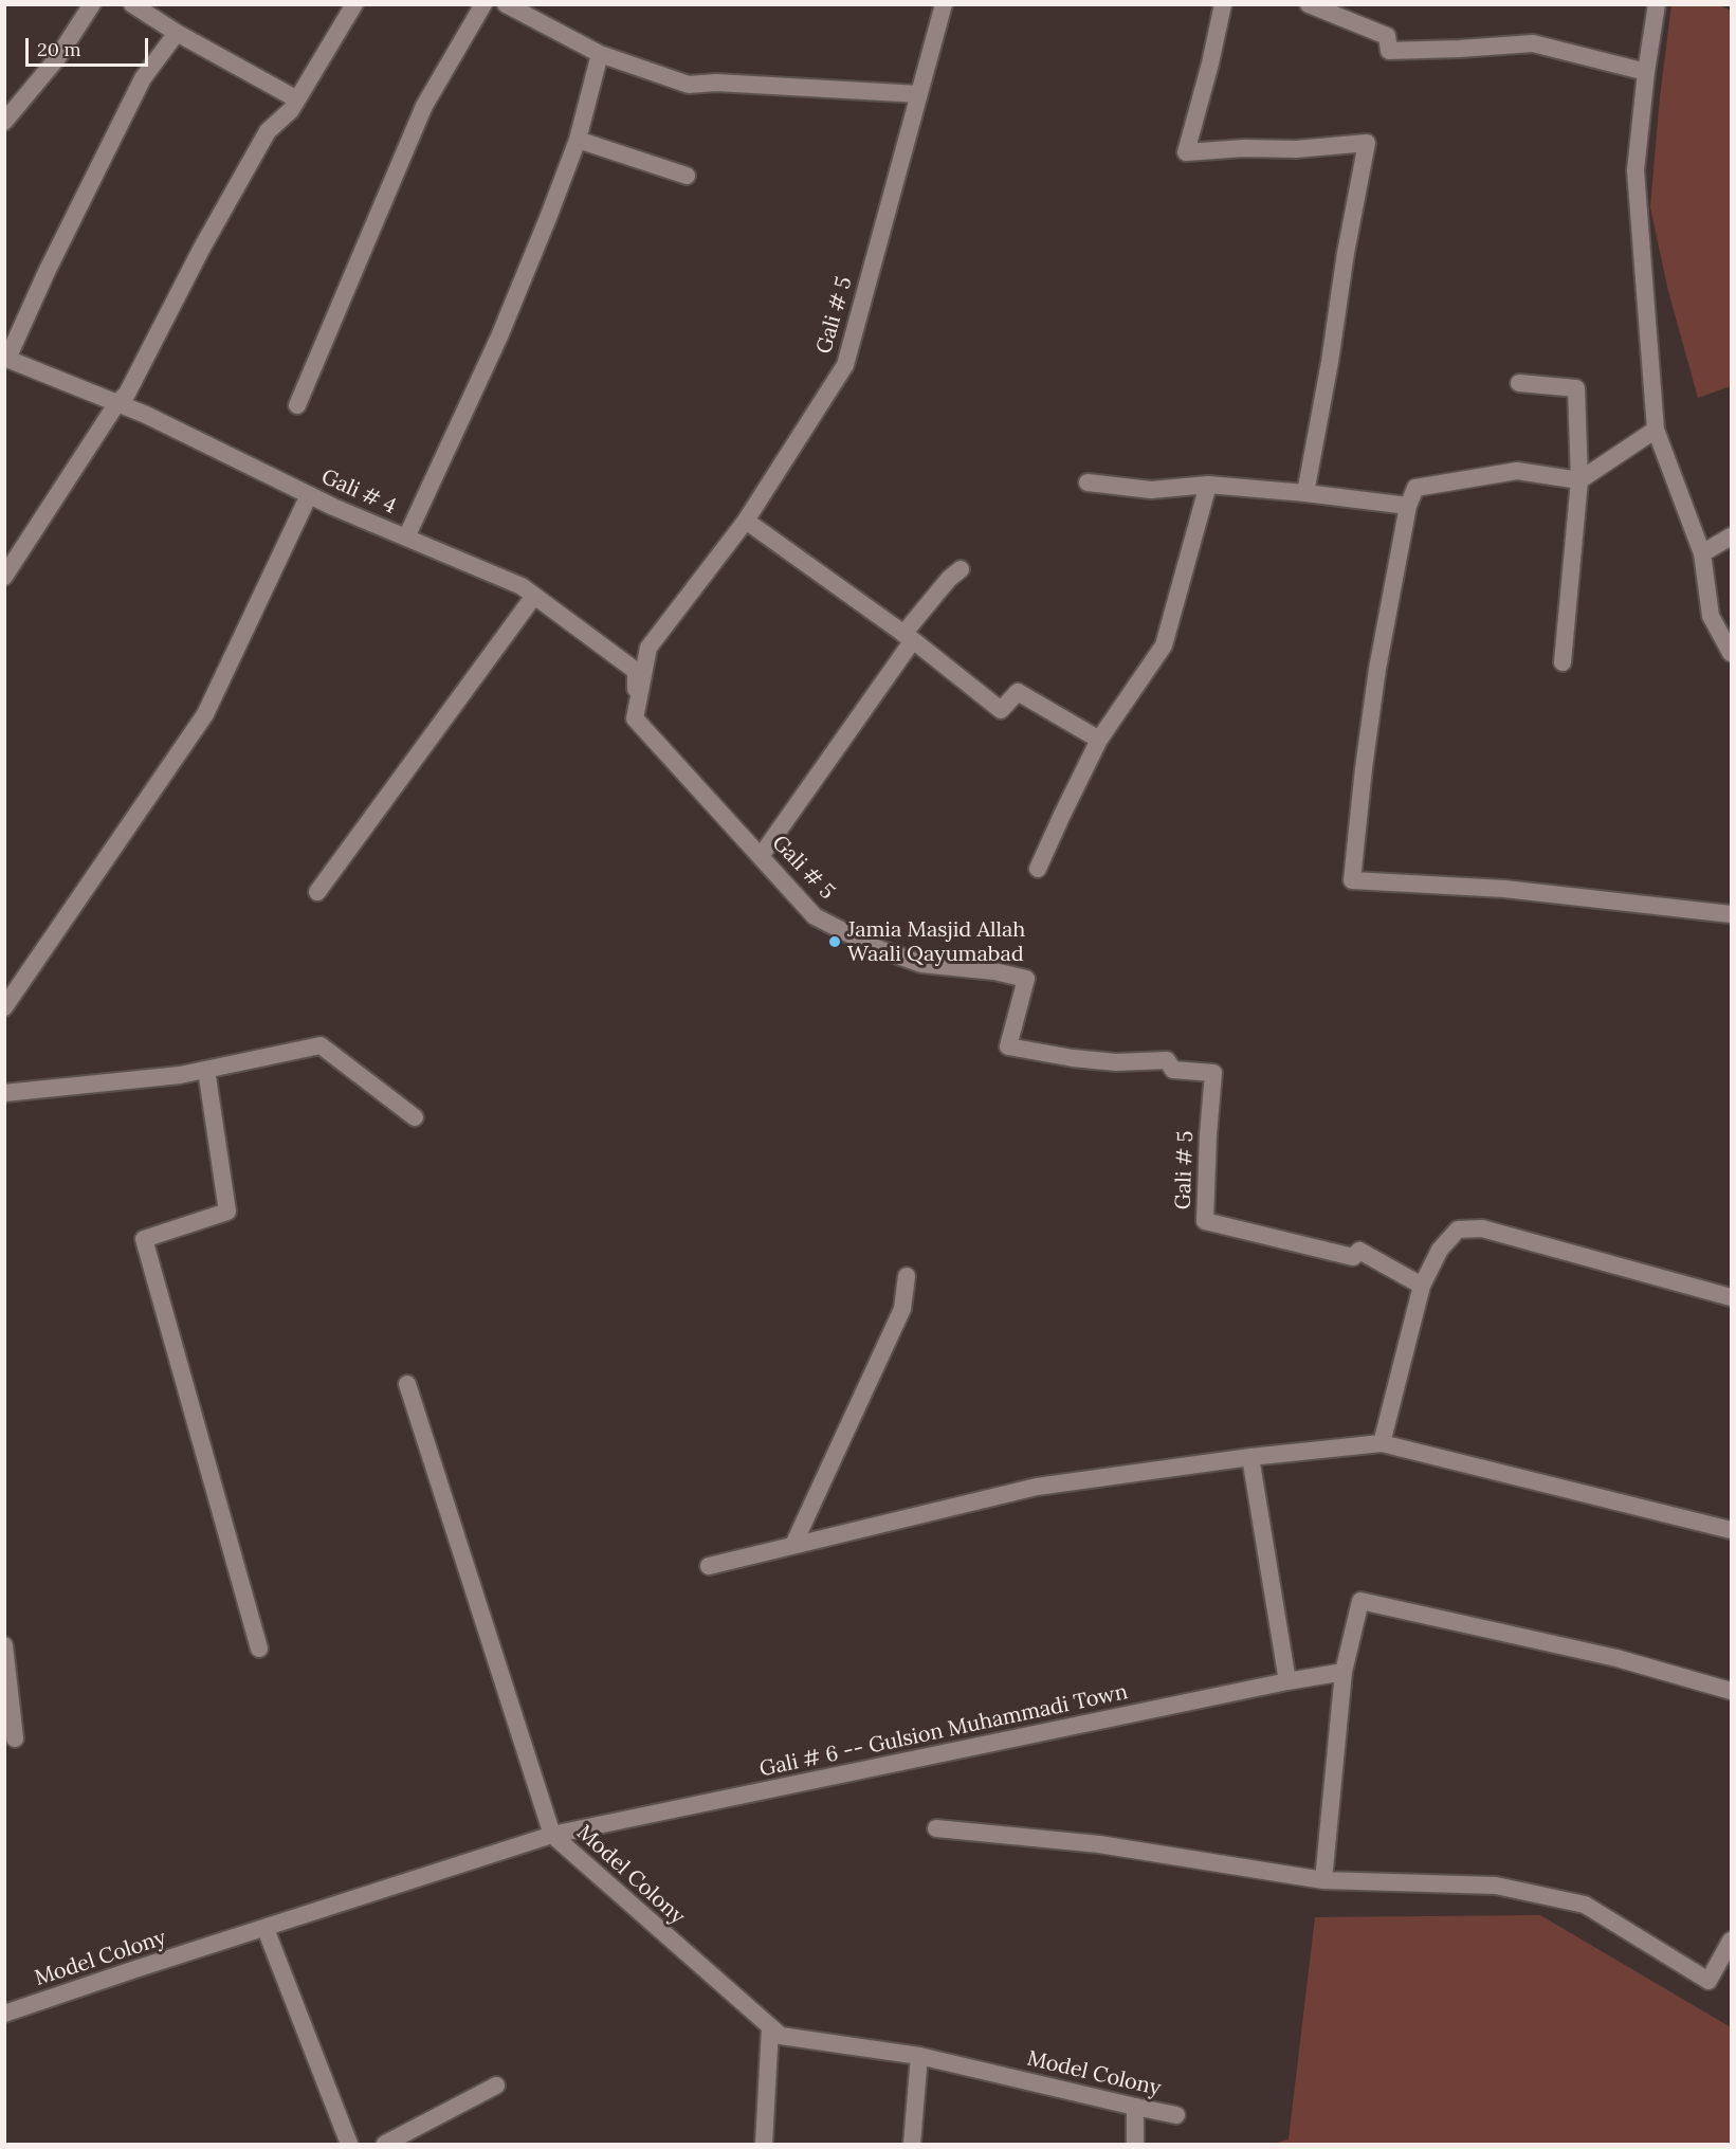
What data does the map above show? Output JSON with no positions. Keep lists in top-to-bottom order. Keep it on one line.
{"streets":{"street":["Gali # 5","Gali # 4","Gali # 6 -- Gulsion Muhammadi Town","Model Colony"]},"crossings":[["Gali # 5","Gali # 4"],["Gali # 6 -- Gulsion Muhammadi Town","Model Colony"]],"places":["Jamia Masjid Allah Waali Qayumabad"],"scale_bar":"20 m"}
